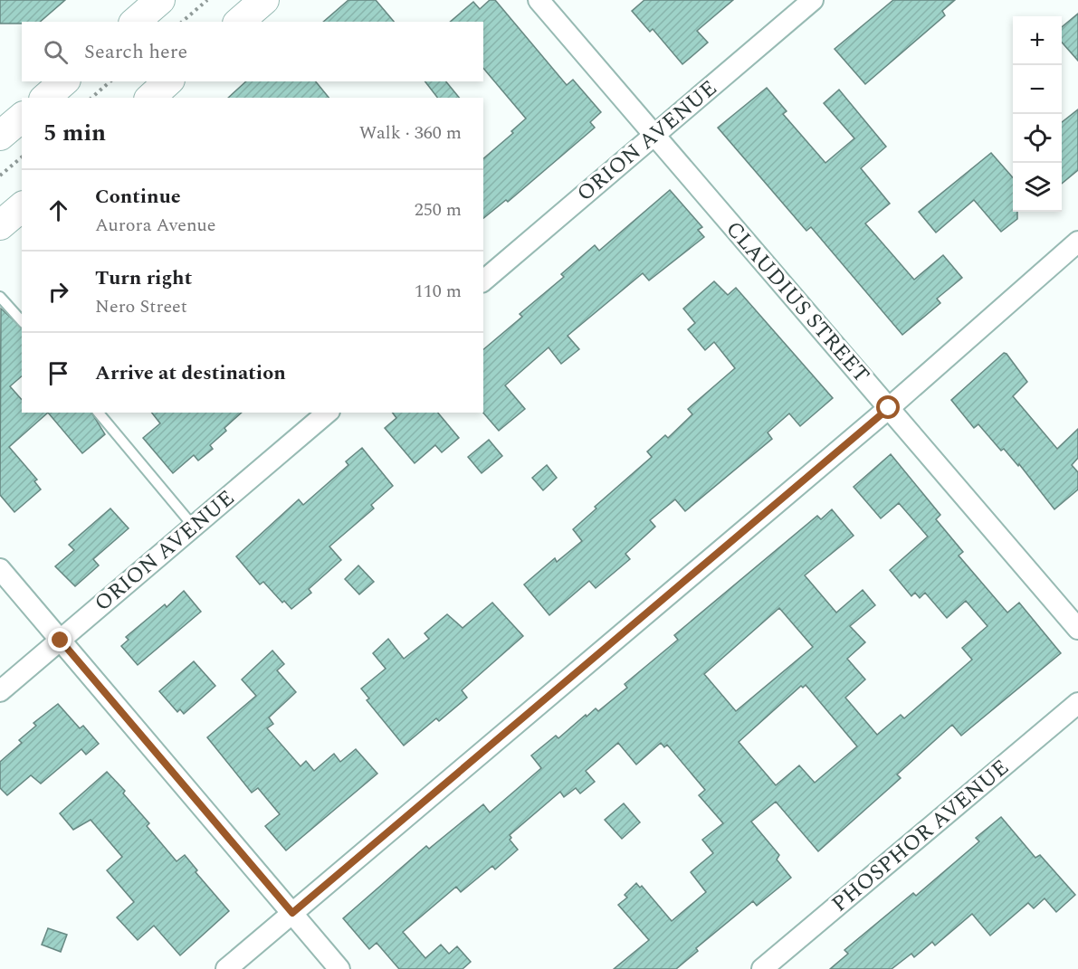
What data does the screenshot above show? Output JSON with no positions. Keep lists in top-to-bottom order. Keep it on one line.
{"streets":{"street":["ORION AVENUE","CLAUDIUS STREET","PHOSPHOR AVENUE"]},"crossings":[["ORION AVENUE","CLAUDIUS STREET"]],"page":{"map_buttons":["+","−"],"search":"Search here","heading":["5 min","Walk · 360 m"],"list":[["Continue","Aurora Avenue","250 m"],["Turn right","Nero Street","110 m"],"Arrive at destination"]}}
